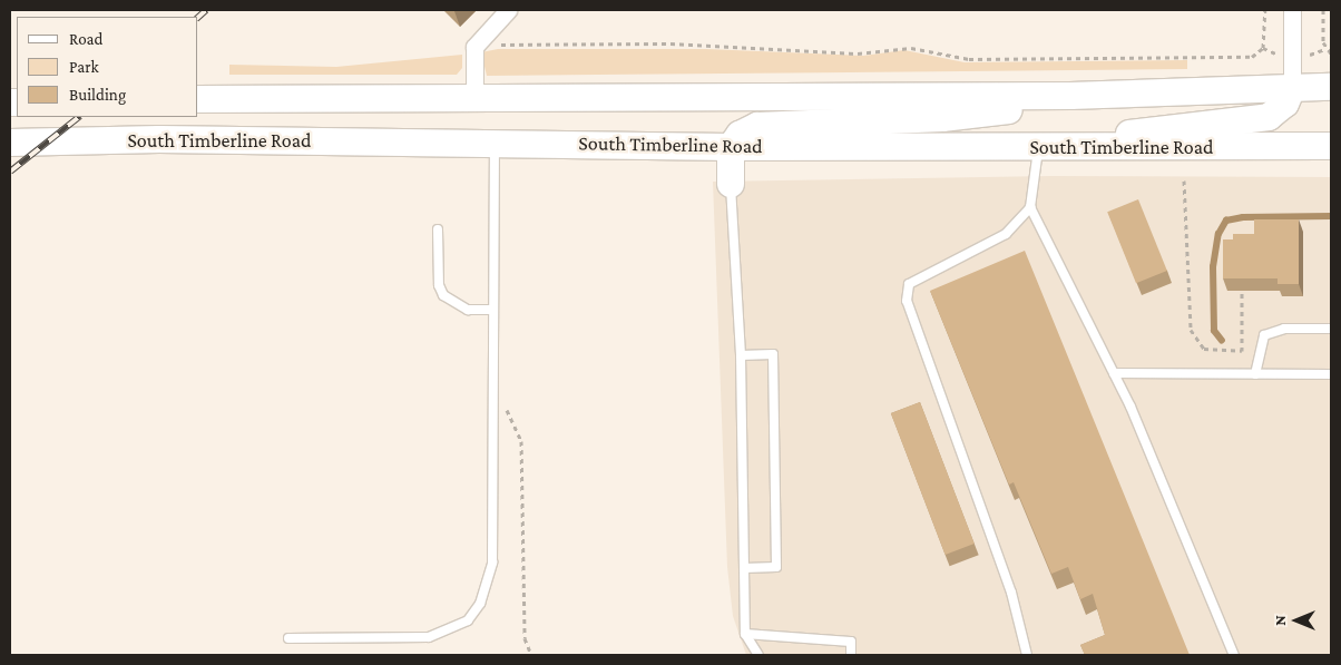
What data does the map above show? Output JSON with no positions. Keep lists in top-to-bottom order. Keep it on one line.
{"streets":{"main road":["South Timberline Road"]},"legend":["Road","Park","Building"],"north":"left"}
